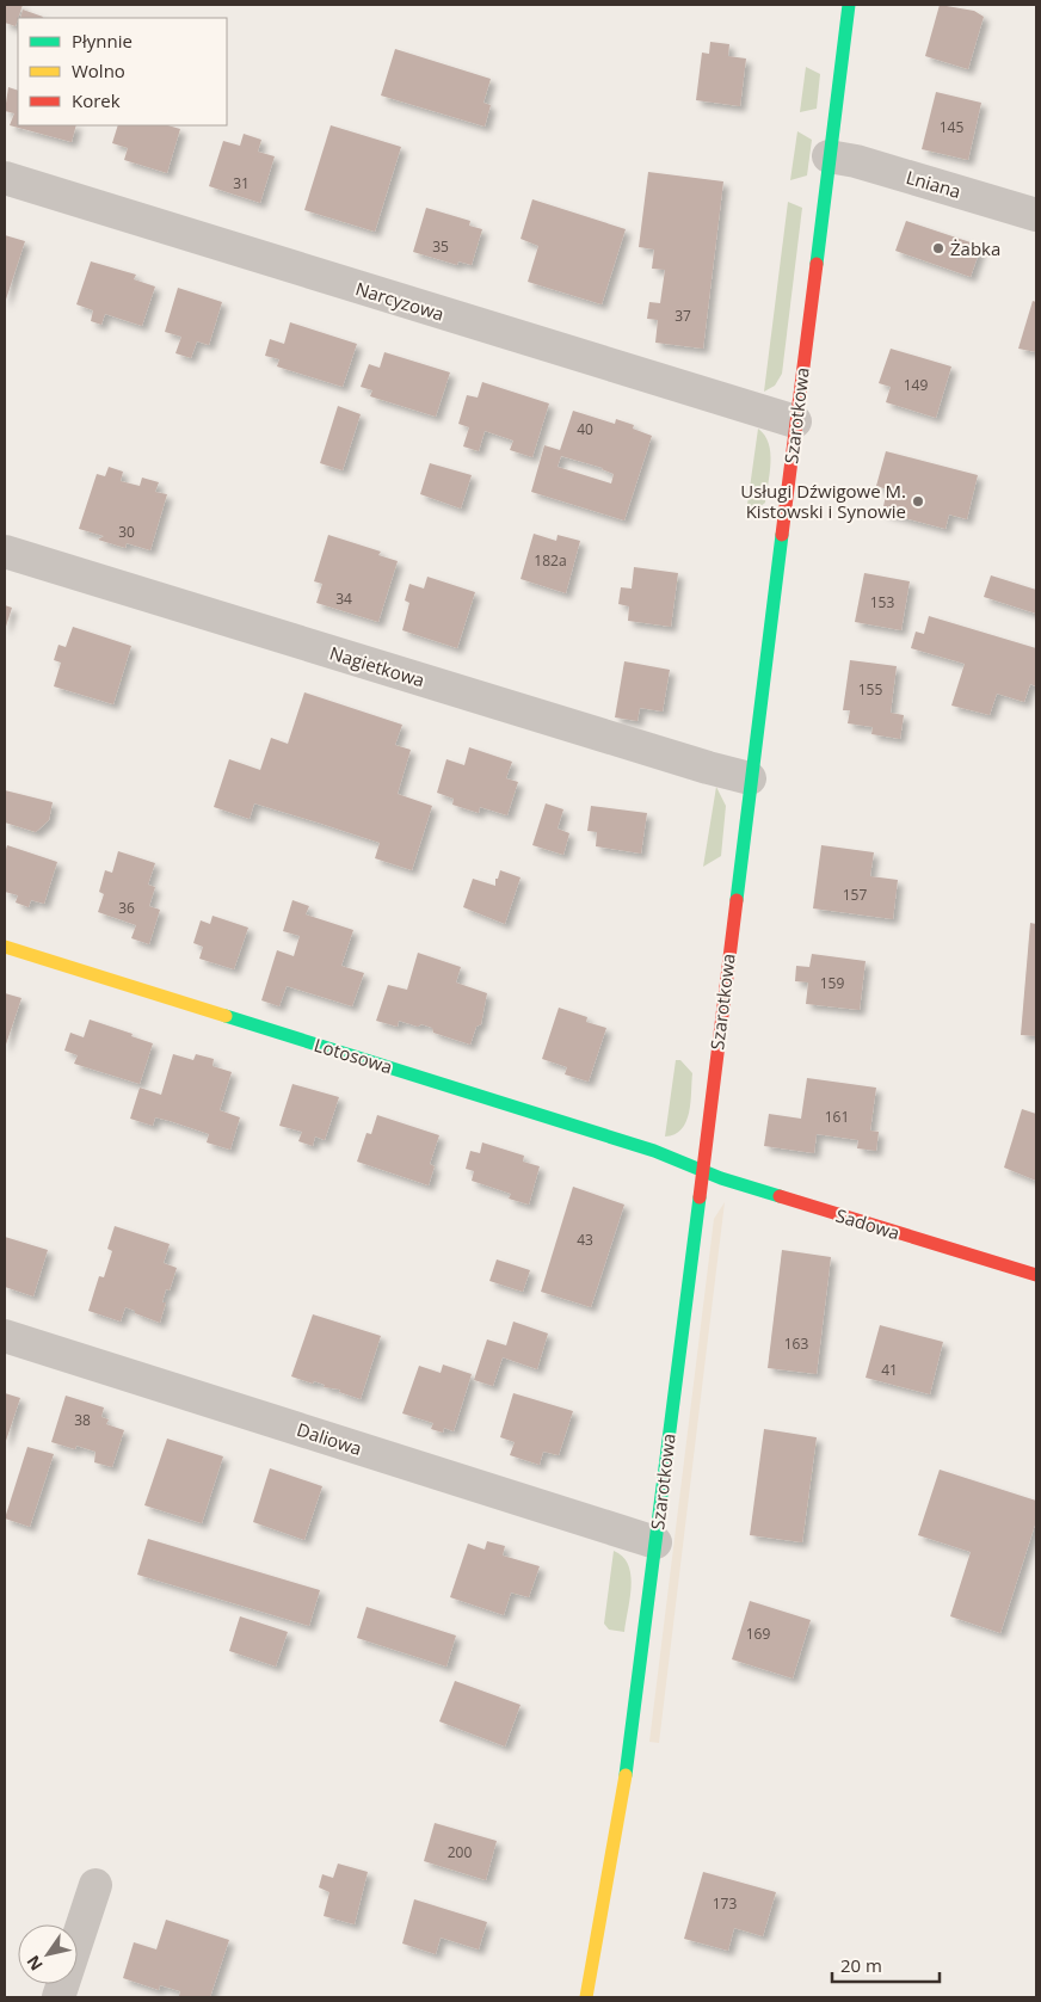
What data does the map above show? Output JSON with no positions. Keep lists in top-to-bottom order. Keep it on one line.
{"streets":{"street":["Lniana","Narcyzowa","Szarotkowa","Nagietkowa","Lotosowa","Sadowa","Daliowa"]},"crossings":[["Lniana","Szarotkowa"],["Narcyzowa","Szarotkowa"],["Szarotkowa","Nagietkowa"],["Szarotkowa","Lotosowa"],["Szarotkowa","Sadowa"],["Szarotkowa","Daliowa"],["Lotosowa","Sadowa"]],"places":["Żabka","Usługi Dźwigowe M. Kistowski i Synowie"],"house_numbers":["145","31","35","37","149","40","30","182a","34","153","155","157","36","159","161","43","163","41","38","169","200","173"],"legend":["Płynnie","Wolno","Korek"],"scale_bar":"20 m","north":"bottom left"}
